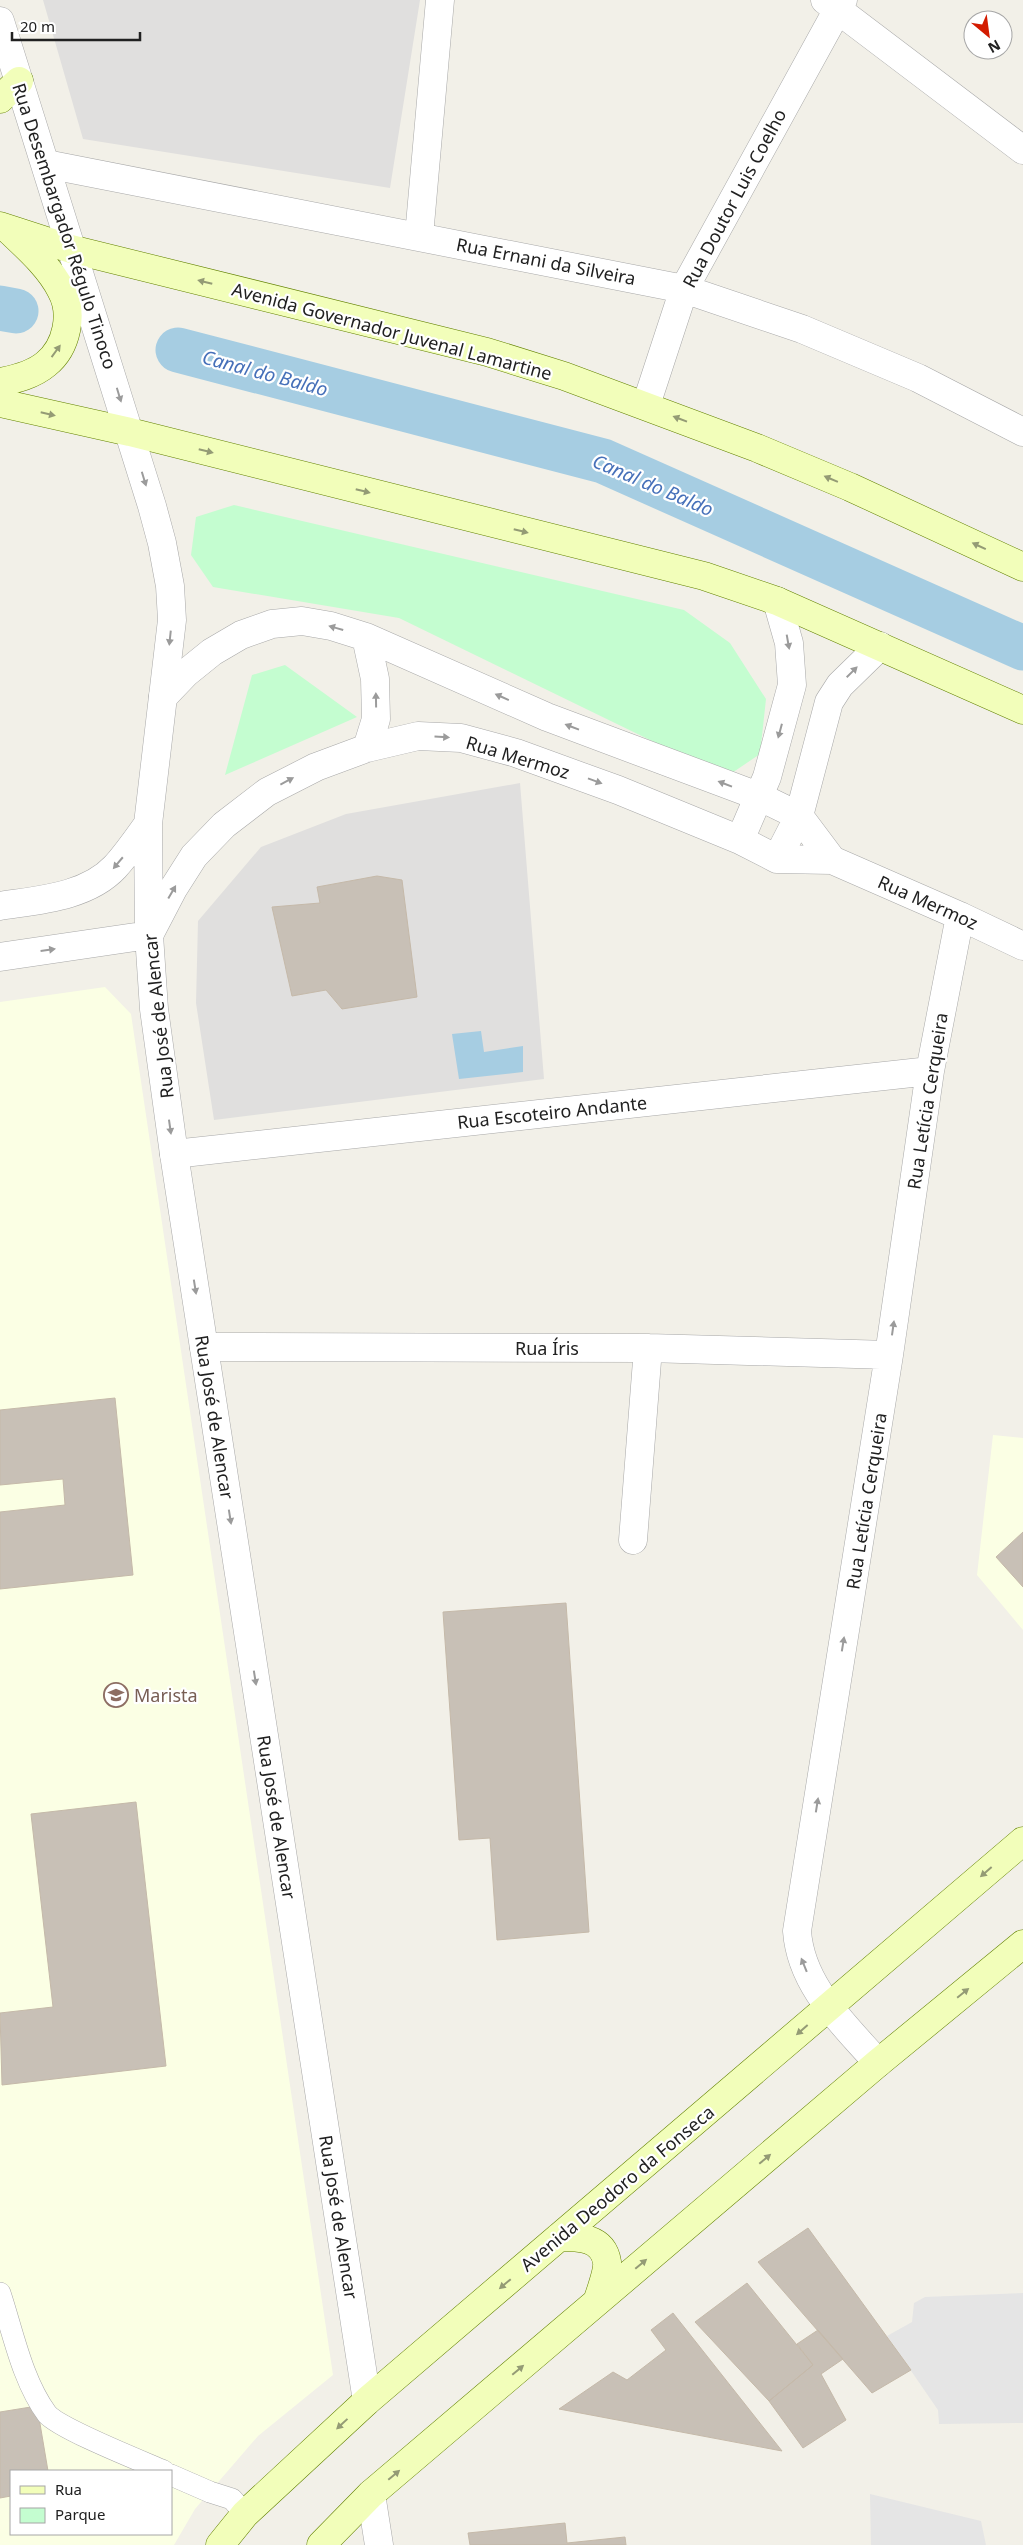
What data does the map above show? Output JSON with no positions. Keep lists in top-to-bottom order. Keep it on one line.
{"streets":{"main road":["Avenida Governador Juvenal Lamartine","Avenida Deodoro da Fonseca"],"street":["Rua Doutor Luis Coelho","Rua Desembargador Régulo Tinoco","Rua Ernani da Silveira","Rua Mermoz","Rua José de Alencar","Rua Letícia Cerqueira","Rua Escoteiro Andante","Rua Íris"]},"crossings":[["Rua Doutor Luis Coelho","Rua Ernani da Silveira"],["Rua Doutor Luis Coelho","Avenida Governador Juvenal Lamartine"],["Rua Desembargador Régulo Tinoco","Rua Ernani da Silveira"],["Rua Desembargador Régulo Tinoco","Avenida Governador Juvenal Lamartine"],["Rua Desembargador Régulo Tinoco","Rua José de Alencar"],["Rua Mermoz","Rua José de Alencar"],["Rua Mermoz","Rua Letícia Cerqueira"],["Rua José de Alencar","Rua Escoteiro Andante"],["Rua José de Alencar","Rua Íris"],["Rua José de Alencar","Avenida Deodoro da Fonseca"],["Rua Letícia Cerqueira","Rua Escoteiro Andante"],["Rua Letícia Cerqueira","Rua Íris"],["Rua Letícia Cerqueira","Avenida Deodoro da Fonseca"]],"one_way":["Rua Desembargador Régulo Tinoco","Rua José de Alencar","Rua Letícia Cerqueira"],"water":["Canal do Baldo"],"places":{"school or university":["Marista"]},"legend":["Rua","Parque"],"scale_bar":"20 m","north":"bottom right"}
